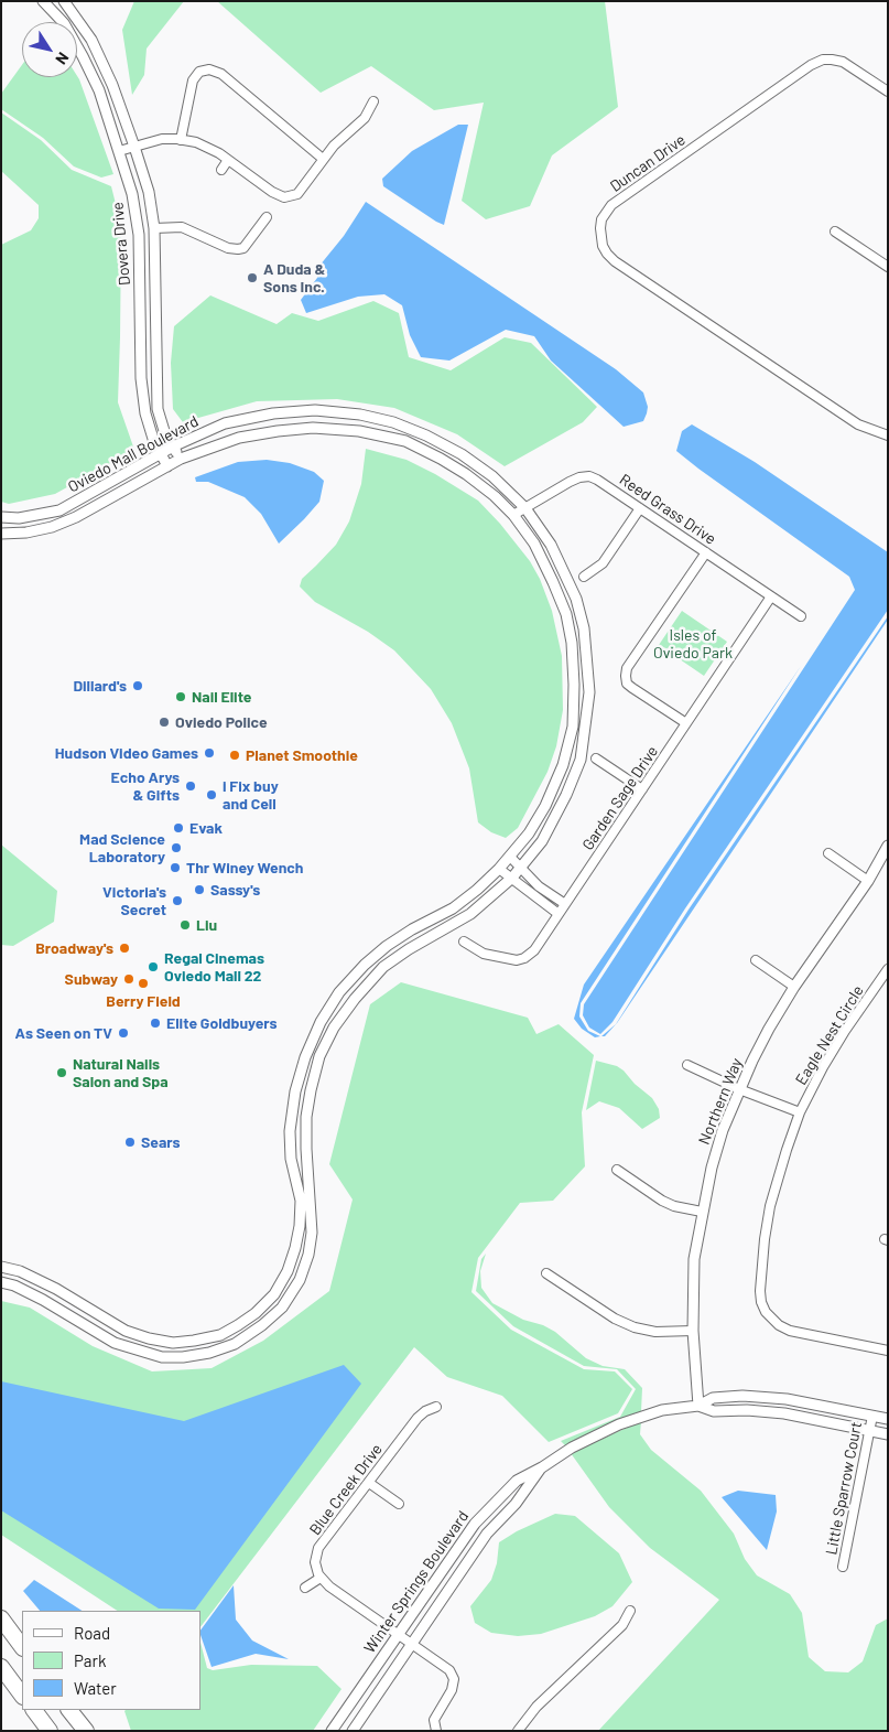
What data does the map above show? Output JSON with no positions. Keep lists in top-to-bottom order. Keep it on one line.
{"streets":{"street":["Duncan Drive","Dovera Drive","Oviedo Mall Boulevard","Reed Grass Drive","Garden Sage Drive","Eagle Nest Circle","Northern Way","Little Sparrow Court","Blue Creek Drive","Winter Springs Boulevard"]},"crossings":[["Dovera Drive","Oviedo Mall Boulevard"],["Oviedo Mall Boulevard","Reed Grass Drive"],["Reed Grass Drive","Garden Sage Drive"],["Northern Way","Winter Springs Boulevard"],["Little Sparrow Court","Winter Springs Boulevard"]],"parks":["Isles of Oviedo Park"],"places":["A Duda & Sons Inc.","Dillard's","Nail Elite","Oviedo Police","Hudson Video Games","Planet Smoothie","Echo Arys & Gifts","i Fix buy and Cell","Evak","Mad Science Laboratory","Thr Winey Wench","Sassy's","Victoria's Secret","Liu","Broadway's","Regal Cinemas Oviedo Mall 22","Subway","Berry Field","Elite Goldbuyers","As Seen on TV","Natural Nails Salon and Spa","Sears"],"legend":["Road","Park","Water"],"north":"bottom right"}
